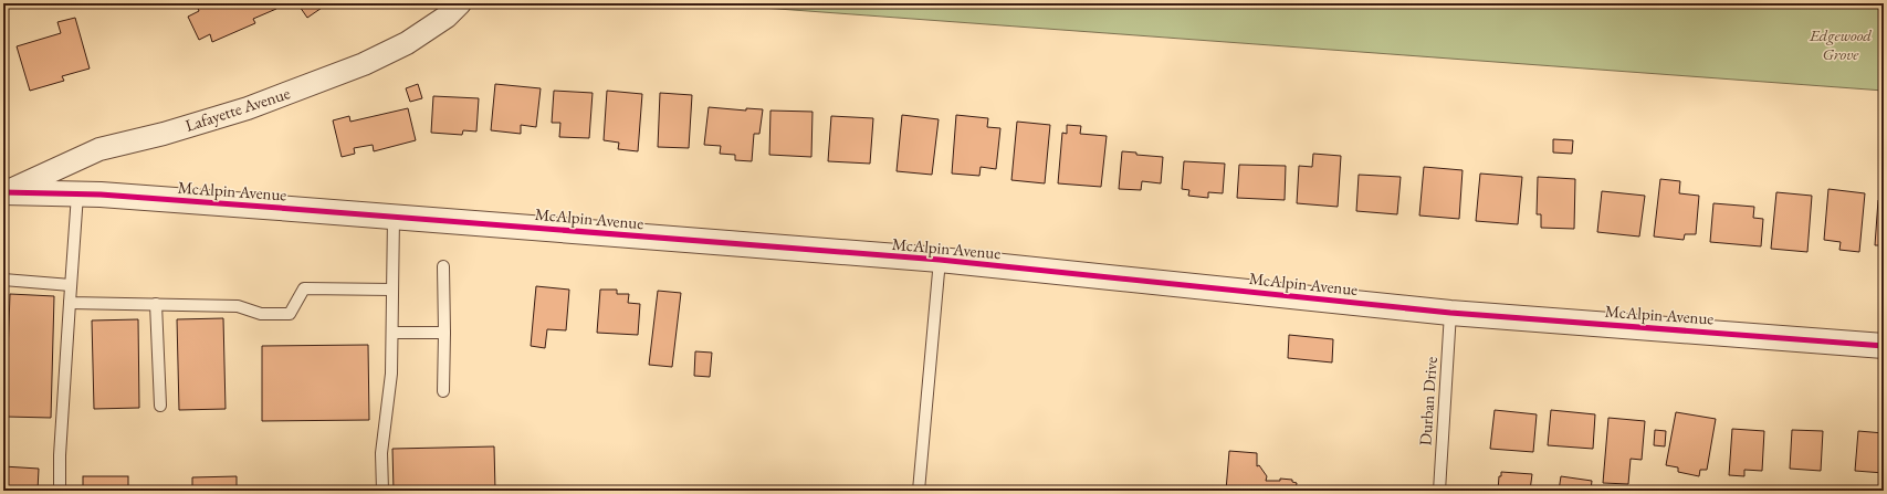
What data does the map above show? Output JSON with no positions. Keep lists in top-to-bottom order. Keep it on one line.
{"streets":{"street":["Lafayette Avenue","McAlpin Avenue"],"lane":["Durban Drive"]},"crossings":[["Lafayette Avenue","McAlpin Avenue"],["McAlpin Avenue","Durban Drive"]],"parks":["Edgewood Grove"]}
